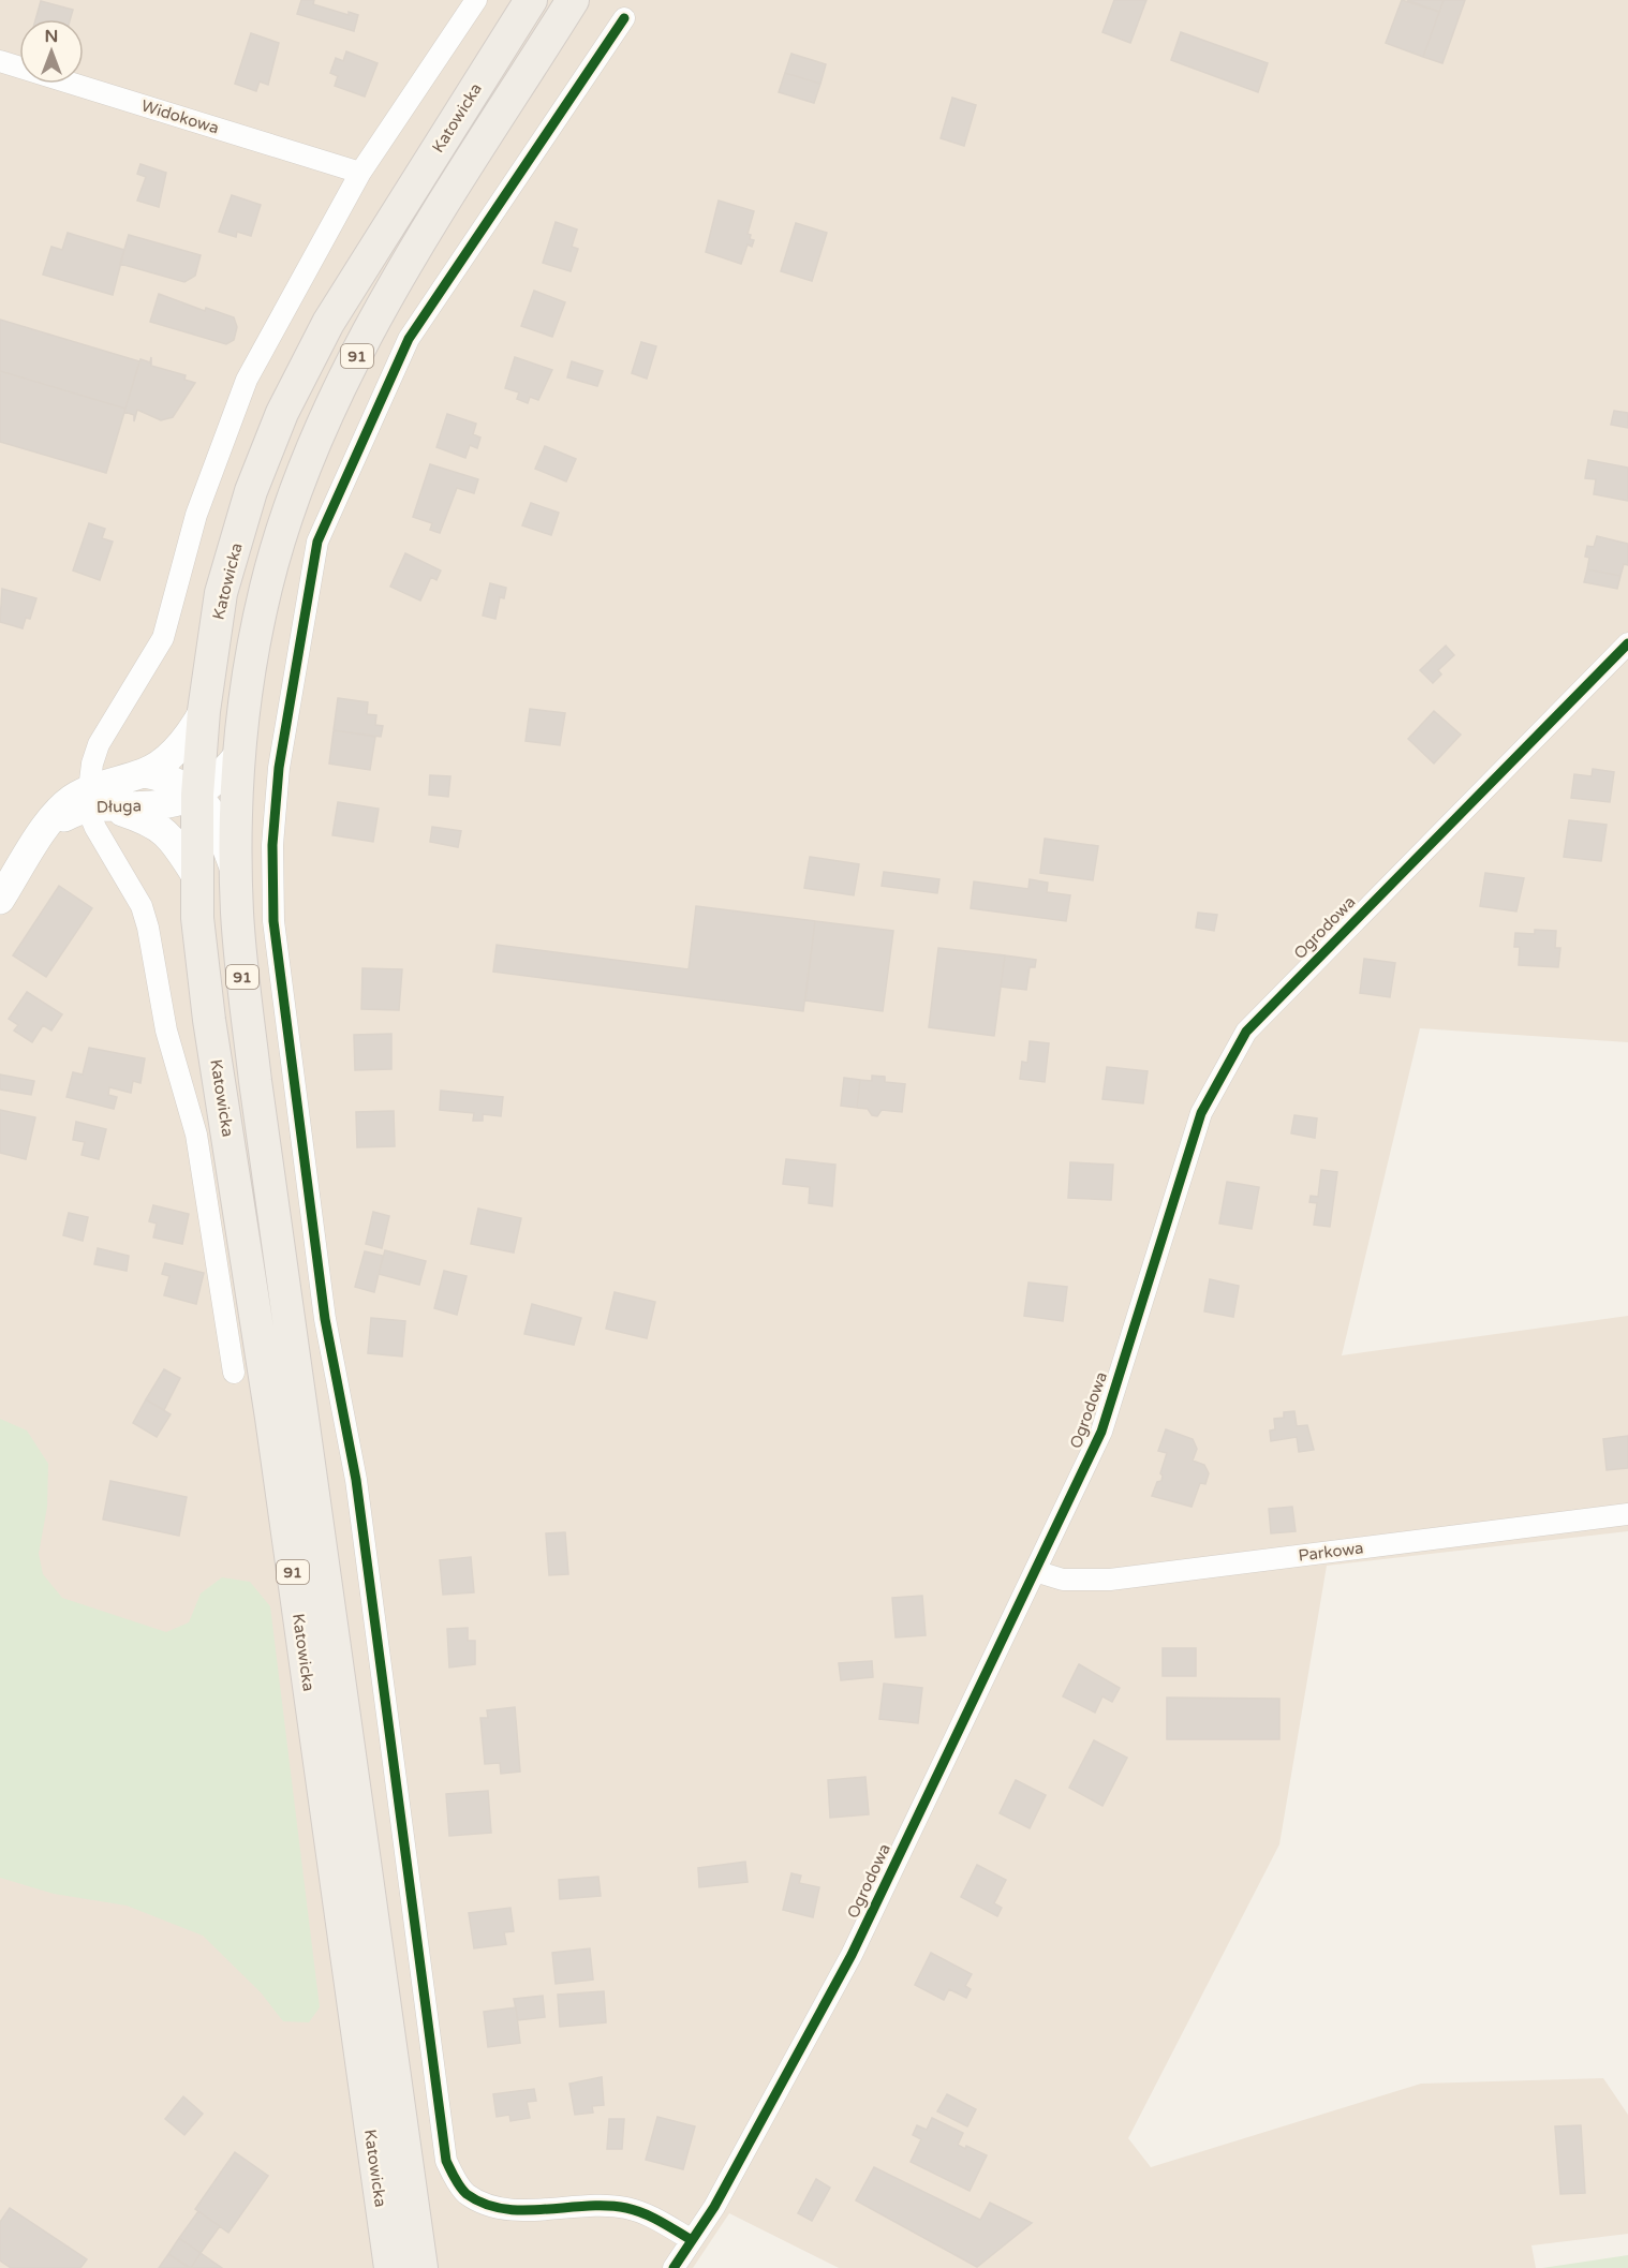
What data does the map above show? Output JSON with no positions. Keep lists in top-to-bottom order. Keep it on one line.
{"streets":{"main road":["Katowicka","91"],"street":["Widokowa","Długa","Ogrodowa","Parkowa"]},"crossings":[["Katowicka","Długa"],["Ogrodowa","Parkowa"]],"north":"top"}
